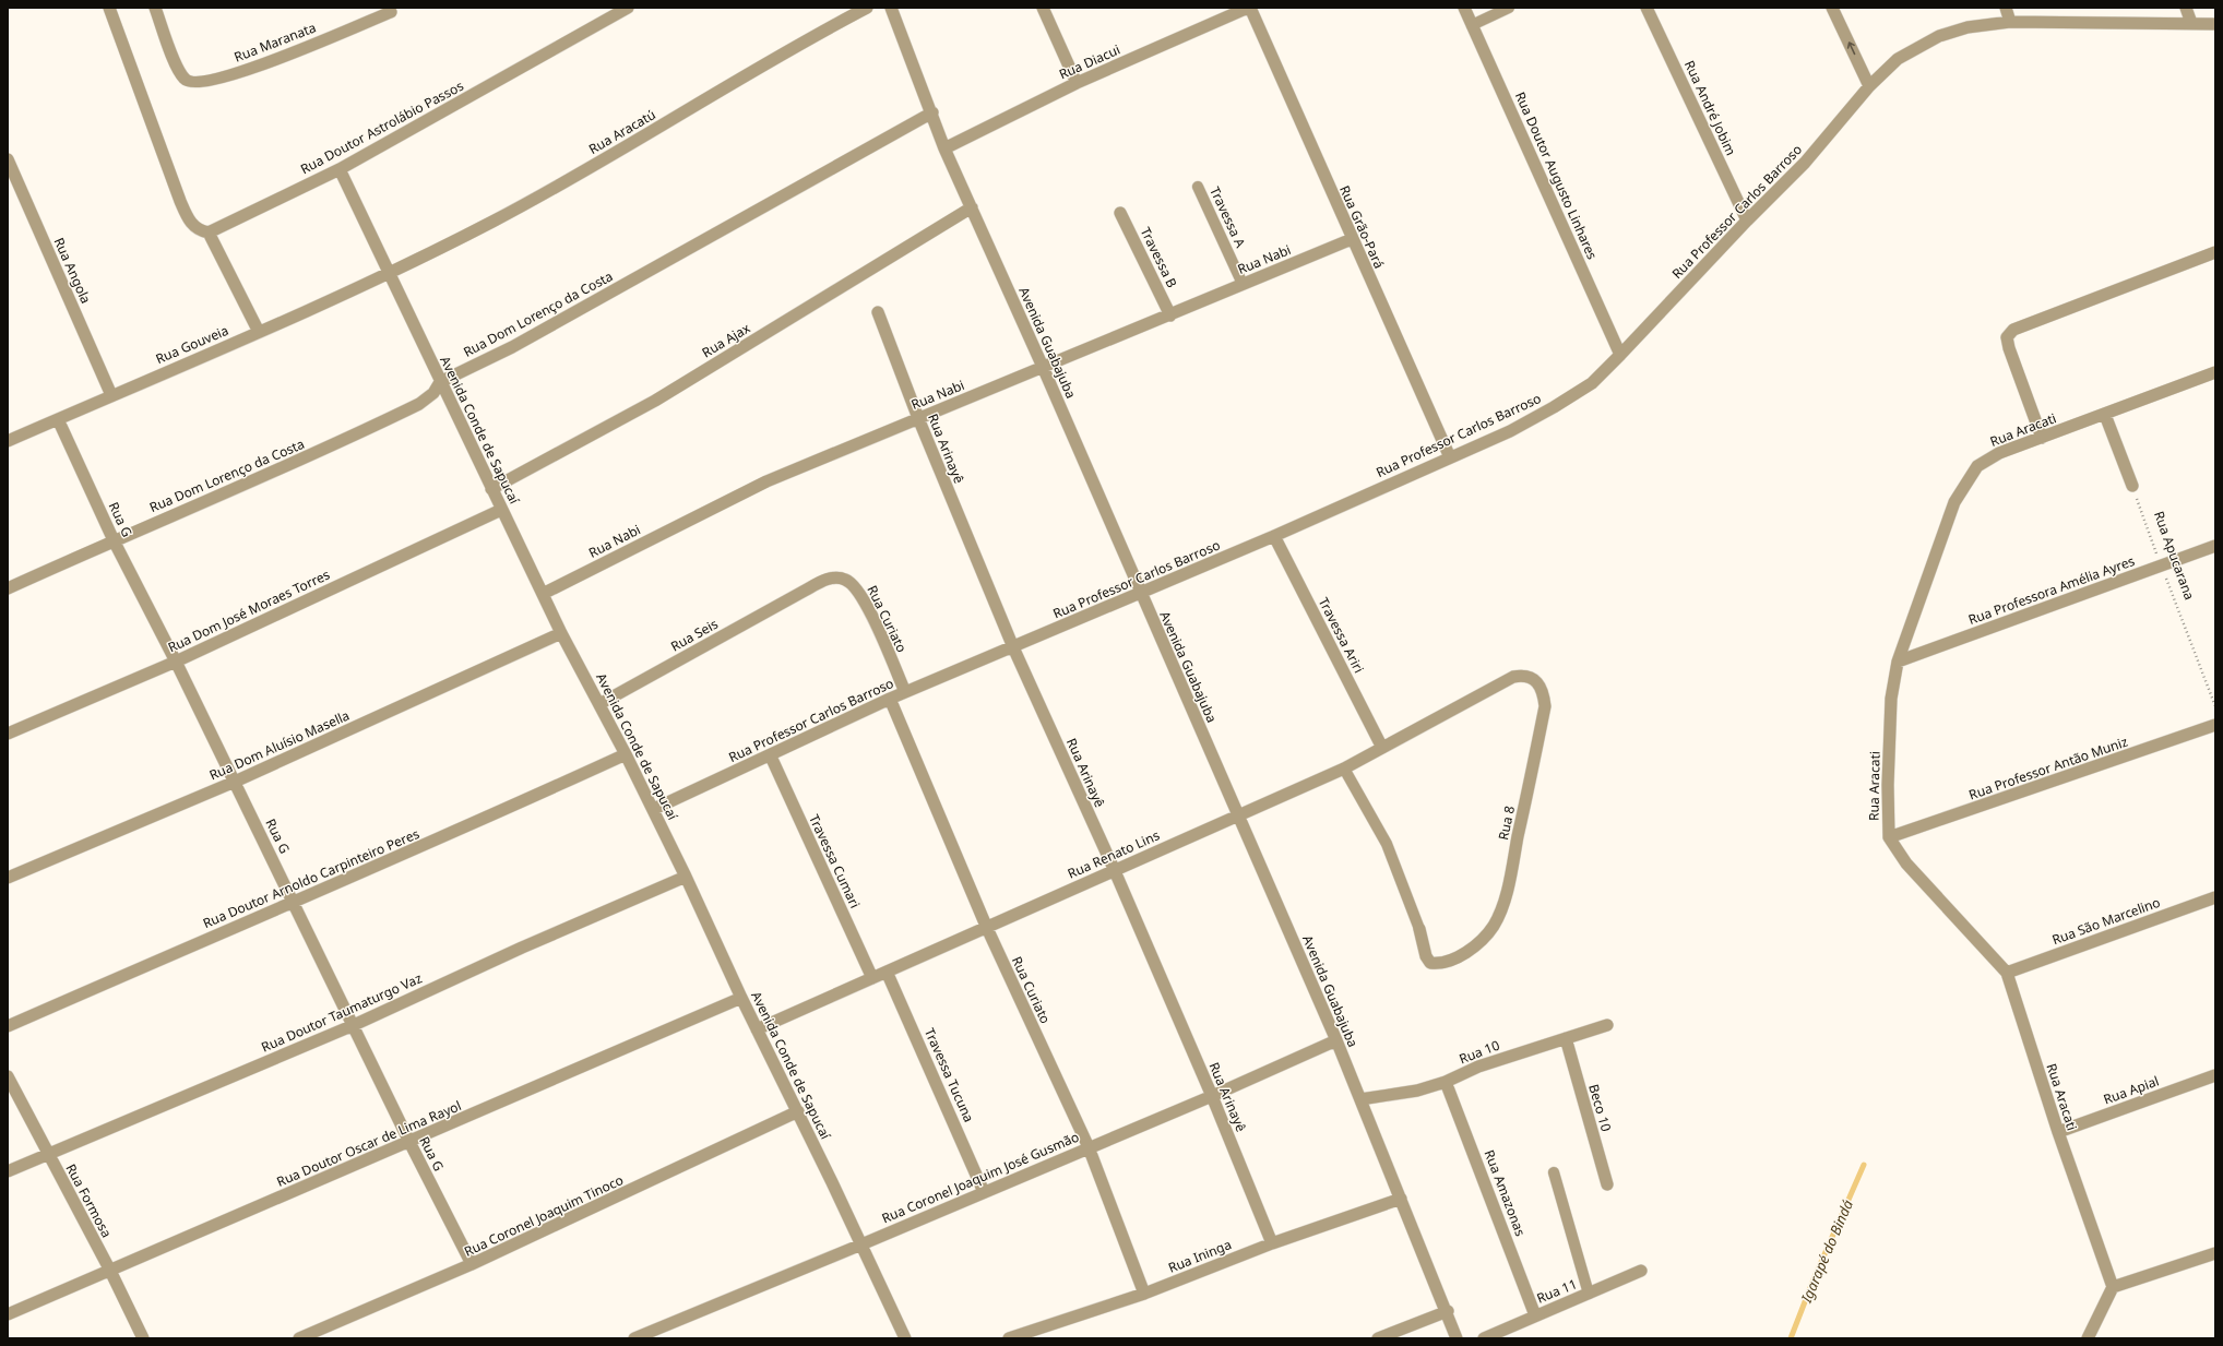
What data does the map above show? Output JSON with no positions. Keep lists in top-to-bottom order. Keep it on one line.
{"streets":{"street":["Rua Maranata","Rua Diacui","Rua André Jobim","Rua Doutor Astrolábio Passos","Rua Aracatú","Rua Doutor Augusto Linhares","Rua Professor Carlos Barroso","Rua Grão-Pará","Travessa B","Rua Nabi","Rua Angola","Rua Dom Lorenço da Costa","Rua Ajax","Avenida Guabajuba","Rua Gouveia","Avenida Conde de Sapucaí","Rua Aracati","Rua Arinayê","Rua G","Rua Professora Amélia Ayres","Rua Dom José Moraes Torres","Rua Curiato","Rua Seis","Travessa Ariri","Rua Dom Aluísio Masella","Rua Professor Antão Muniz","Rua 8","Rua Renato Lins","Travessa Cumari","Rua Doutor Arnoldo Carpinteiro Peres","Rua São Marcelino","Rua Doutor Taumaturgo Vaz","Rua 10","Travessa Tucuna","Rua Apial","Beco 10","Rua Doutor Oscar de Lima Rayol","Rua Coronel Joaquim José Gusmão","Rua Amazonas","Rua Formosa","Rua Coronel Joaquim Tinoco","Rua Ininga","Rua 11"],"lane":["Travessa A"],"path":["Rua Apucarana"]},"crossings":[["Rua Diacui","Rua Grão-Pará"],["Rua Diacui","Avenida Guabajuba"],["Rua André Jobim","Rua Professor Carlos Barroso"],["Rua Doutor Astrolábio Passos","Avenida Conde de Sapucaí"],["Rua Aracatú","Rua Gouveia"],["Rua Aracatú","Avenida Conde de Sapucaí"],["Rua Doutor Augusto Linhares","Rua Professor Carlos Barroso"],["Rua Professor Carlos Barroso","Rua Grão-Pará"],["Rua Professor Carlos Barroso","Avenida Guabajuba"],["Rua Professor Carlos Barroso","Avenida Conde de Sapucaí"],["Rua Professor Carlos Barroso","Rua Arinayê"],["Rua Professor Carlos Barroso","Rua Curiato"],["Rua Professor Carlos Barroso","Travessa Ariri"],["Rua Professor Carlos Barroso","Travessa Cumari"],["Travessa A","Rua Nabi"],["Rua Grão-Pará","Rua Nabi"],["Travessa B","Rua Nabi"],["Rua Nabi","Avenida Guabajuba"],["Rua Nabi","Avenida Conde de Sapucaí"],["Rua Nabi","Rua Arinayê"],["Rua Angola","Rua Gouveia"],["Rua Dom Lorenço da Costa","Avenida Guabajuba"],["Rua Dom Lorenço da Costa","Avenida Conde de Sapucaí"],["Rua Dom Lorenço da Costa","Rua G"],["Rua Ajax","Avenida Guabajuba"],["Rua Ajax","Avenida Conde de Sapucaí"],["Avenida Guabajuba","Rua Renato Lins"],["Avenida Guabajuba","Rua 10"],["Avenida Guabajuba","Rua Coronel Joaquim José Gusmão"],["Avenida Guabajuba","Rua Ininga"],["Rua Gouveia","Avenida Conde de Sapucaí"],["Rua Gouveia","Rua G"],["Avenida Conde de Sapucaí","Rua Dom José Moraes Torres"],["Avenida Conde de Sapucaí","Rua Seis"],["Avenida Conde de Sapucaí","Rua Dom Aluísio Masella"],["Avenida Conde de Sapucaí","Rua Renato Lins"],["Avenida Conde de Sapucaí","Rua Doutor Arnoldo Carpinteiro Peres"],["Avenida Conde de Sapucaí","Rua Doutor Taumaturgo Vaz"],["Avenida Conde de Sapucaí","Rua Doutor Oscar de Lima Rayol"],["Avenida Conde de Sapucaí","Rua Coronel Joaquim José Gusmão"],["Avenida Conde de Sapucaí","Rua Coronel Joaquim Tinoco"],["Rua Aracati","Rua Professora Amélia Ayres"],["Rua Aracati","Rua Professor Antão Muniz"],["Rua Aracati","Rua São Marcelino"],["Rua Aracati","Rua Apial"],["Rua Arinayê","Rua Renato Lins"],["Rua Arinayê","Rua Coronel Joaquim José Gusmão"],["Rua Arinayê","Rua Ininga"],["Rua G","Rua Dom José Moraes Torres"],["Rua G","Rua Dom Aluísio Masella"],["Rua G","Rua Doutor Arnoldo Carpinteiro Peres"],["Rua G","Rua Doutor Taumaturgo Vaz"],["Rua G","Rua Doutor Oscar de Lima Rayol"],["Rua G","Rua Coronel Joaquim Tinoco"],["Rua Apucarana","Rua Professora Amélia Ayres"],["Rua Curiato","Rua Seis"],["Rua Curiato","Rua Renato Lins"],["Rua Curiato","Rua Coronel Joaquim José Gusmão"],["Rua Curiato","Rua Ininga"],["Travessa Ariri","Rua Renato Lins"],["Rua 8","Rua Renato Lins"],["Rua Renato Lins","Travessa Cumari"],["Rua Renato Lins","Travessa Tucuna"],["Rua Doutor Taumaturgo Vaz","Rua Formosa"],["Rua 10","Beco 10"],["Rua 10","Rua Amazonas"],["Travessa Tucuna","Rua Coronel Joaquim José Gusmão"],["Rua Doutor Oscar de Lima Rayol","Rua Formosa"],["Rua Amazonas","Rua 11"]],"water":["Igarapé do Bindá"]}
